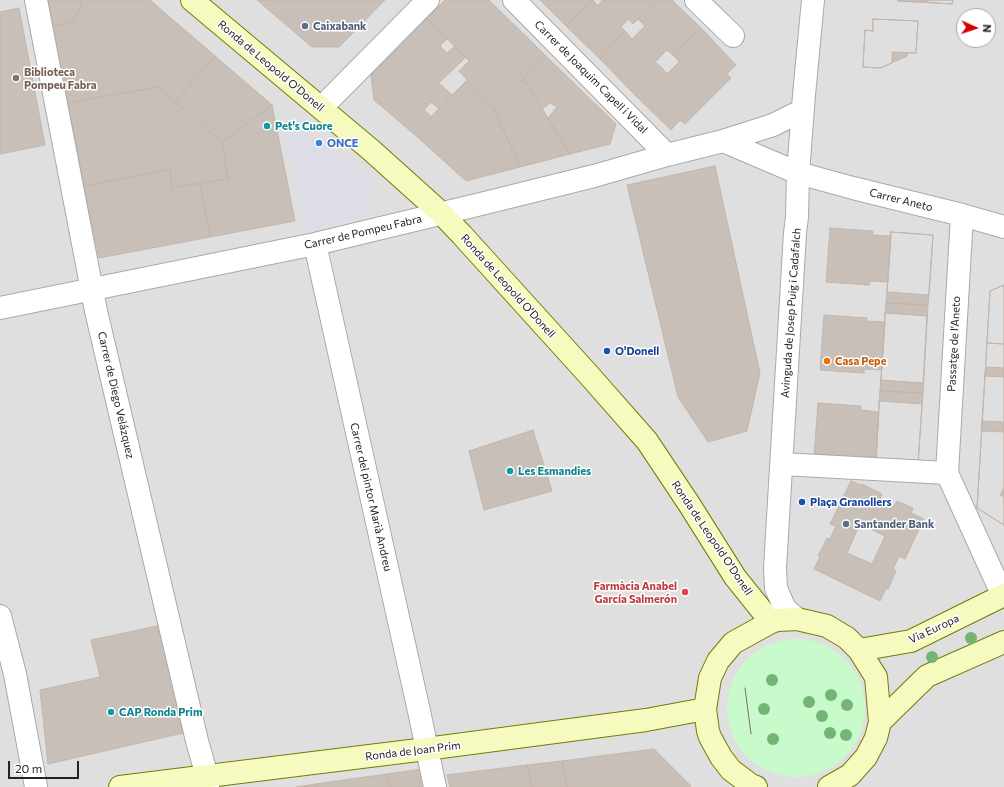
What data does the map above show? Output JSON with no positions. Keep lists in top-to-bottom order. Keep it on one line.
{"streets":{"street":["Ronda de Leopold O'Donell","Carrer de Joaquim Capell i Vidal","Carrer Aneto","Carrer de Pompeu Fabra","Avinguda de Josep Puig i Cadafalch","Passatge de l'Aneto","Carrer de Diego Velázquez","Carrer del pintor Marià Andreu","Via Europa","Ronda de Joan Prim"]},"crossings":[["Ronda de Leopold O'Donell","Carrer de Pompeu Fabra"],["Carrer de Joaquim Capell i Vidal","Carrer de Pompeu Fabra"],["Carrer Aneto","Avinguda de Josep Puig i Cadafalch"],["Carrer Aneto","Passatge de l'Aneto"],["Carrer de Pompeu Fabra","Avinguda de Josep Puig i Cadafalch"],["Carrer de Pompeu Fabra","Carrer de Diego Velázquez"],["Carrer de Pompeu Fabra","Carrer del pintor Marià Andreu"],["Passatge de l'Aneto","Via Europa"],["Carrer de Diego Velázquez","Ronda de Joan Prim"],["Carrer del pintor Marià Andreu","Ronda de Joan Prim"]],"places":["Caixabank","Biblioteca Pompeu Fabra","Pet's Cuore","ONCE","O'Donell","Casa Pepe","Les Esmandies","Plaça Granollers","Santander Bank","Farmàcia Anabel García Salmerón","CAP Ronda Prim"],"scale_bar":"20 m","north":"right"}
